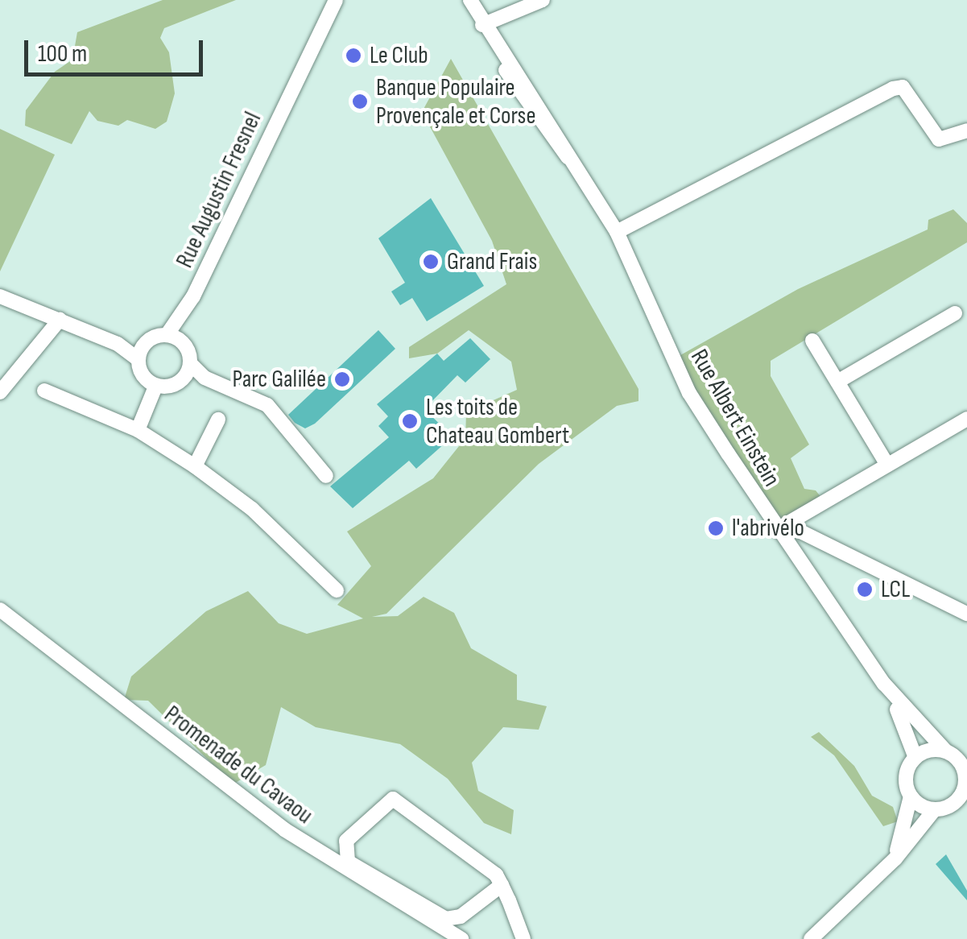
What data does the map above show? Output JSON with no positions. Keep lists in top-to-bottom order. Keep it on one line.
{"streets":{"street":["Rue Augustin Fresnel","Rue Albert Einstein","Promenade du Cavaou"]},"places":["Le Club","Banque Populaire Provençale et Corse","Grand Frais","Parc Galilée","Les toits de Chateau Gombert","l'abrivélo","LCL"],"scale_bar":"100 m"}
